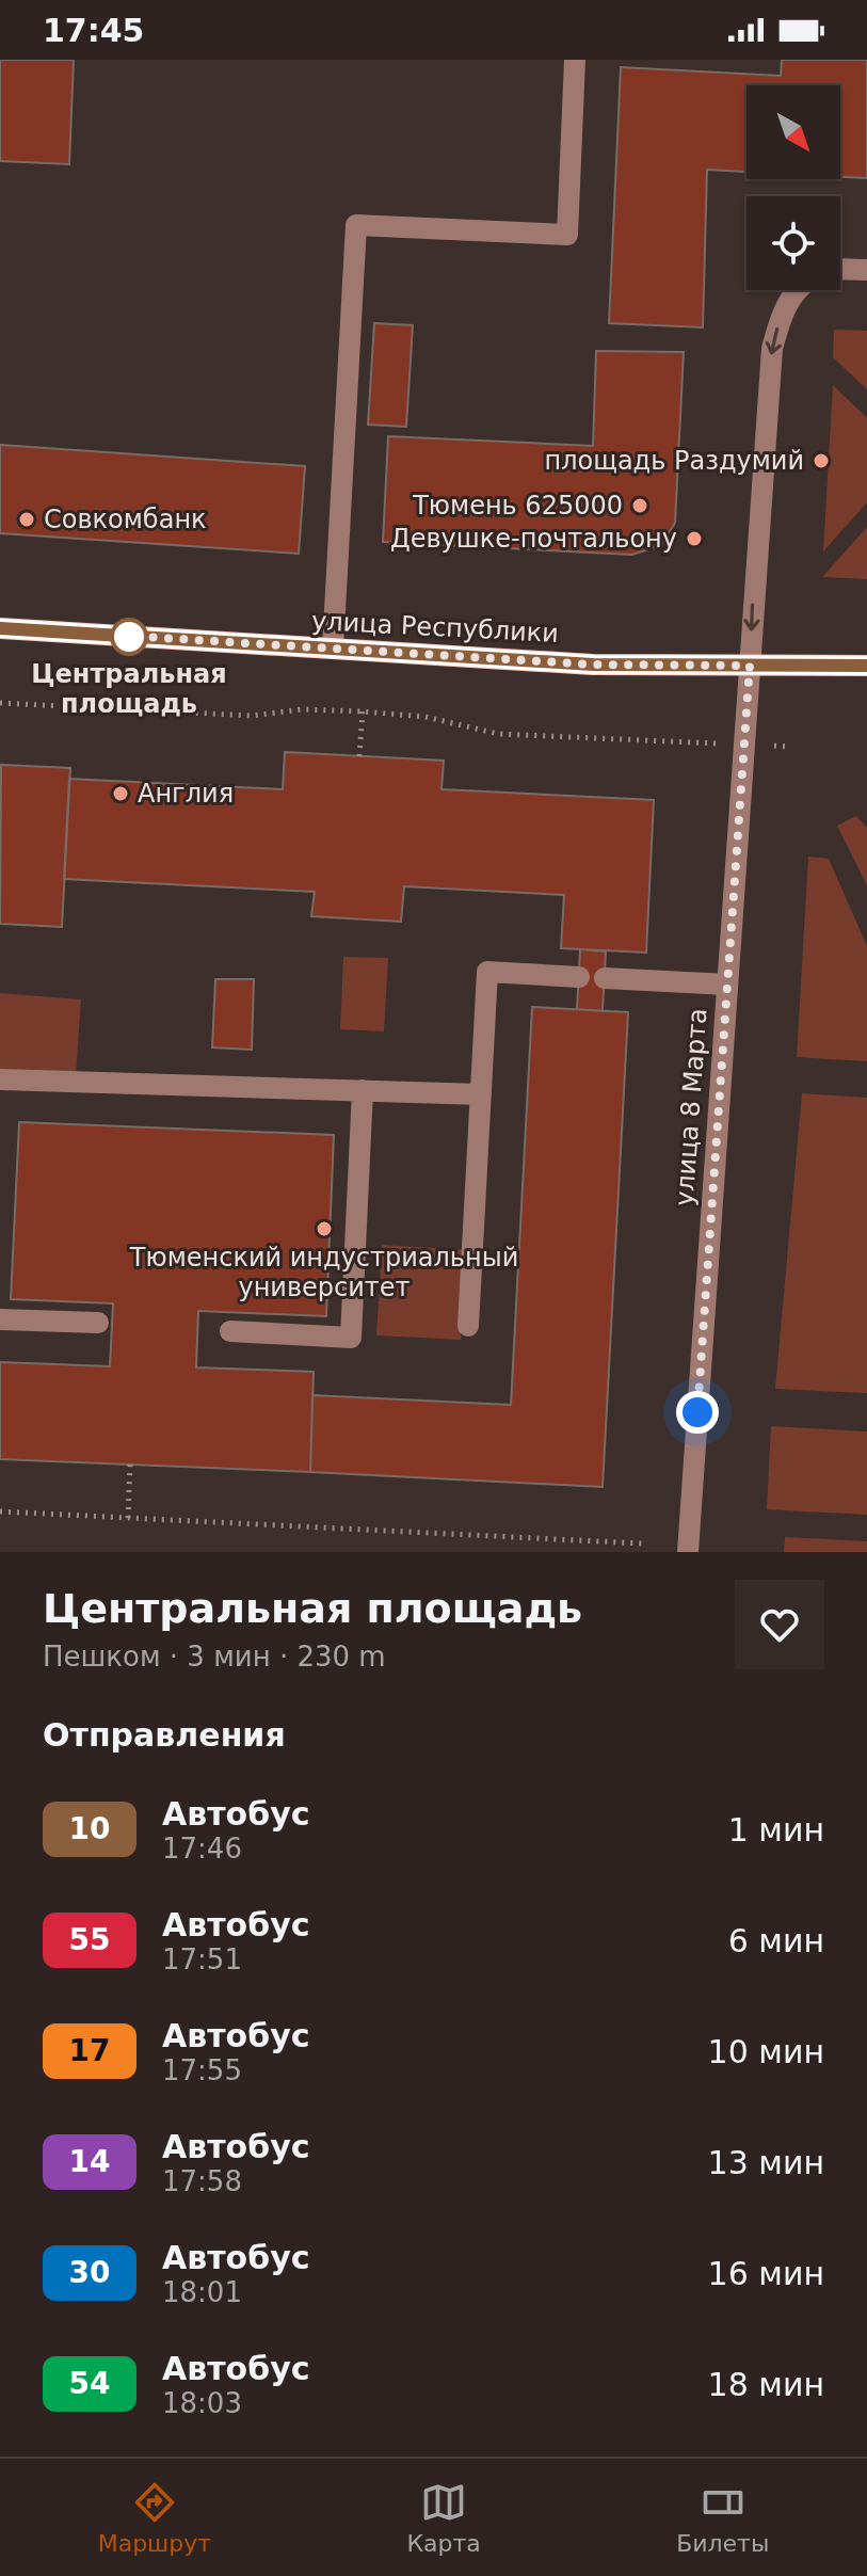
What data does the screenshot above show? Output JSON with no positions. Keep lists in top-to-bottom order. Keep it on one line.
{"streets":{"main road":["улица Республики"],"street":["улица 8 Марта"]},"crossings":[["улица Республики","улица 8 Марта"]],"places":["площадь Раздумий","Тюмень 625000","Совкомбанк","Девушке-почтальону","Центральная площадь","Англия","Тюменский индустриальный университет"],"lines":["bus line 10"],"north":"bottom right","page":{"status":"17:45","heading":[["Центральная площадь","Пешком · 3 мин · 230 m"],"Отправления"],"list":[{"mark":"10","name":"Автобус","note":"17:46","value":"1 мин"},{"mark":"55","name":"Автобус","note":"17:51","value":"6 мин"},{"mark":"17","name":"Автобус","note":"17:55","value":"10 мин"},{"mark":"14","name":"Автобус","note":"17:58","value":"13 мин"},{"mark":"30","name":"Автобус","note":"18:01","value":"16 мин"},{"mark":"54","name":"Автобус","note":"18:03","value":"18 мин"}],"tabs":["Маршрут","Карта","Билеты"]}}
